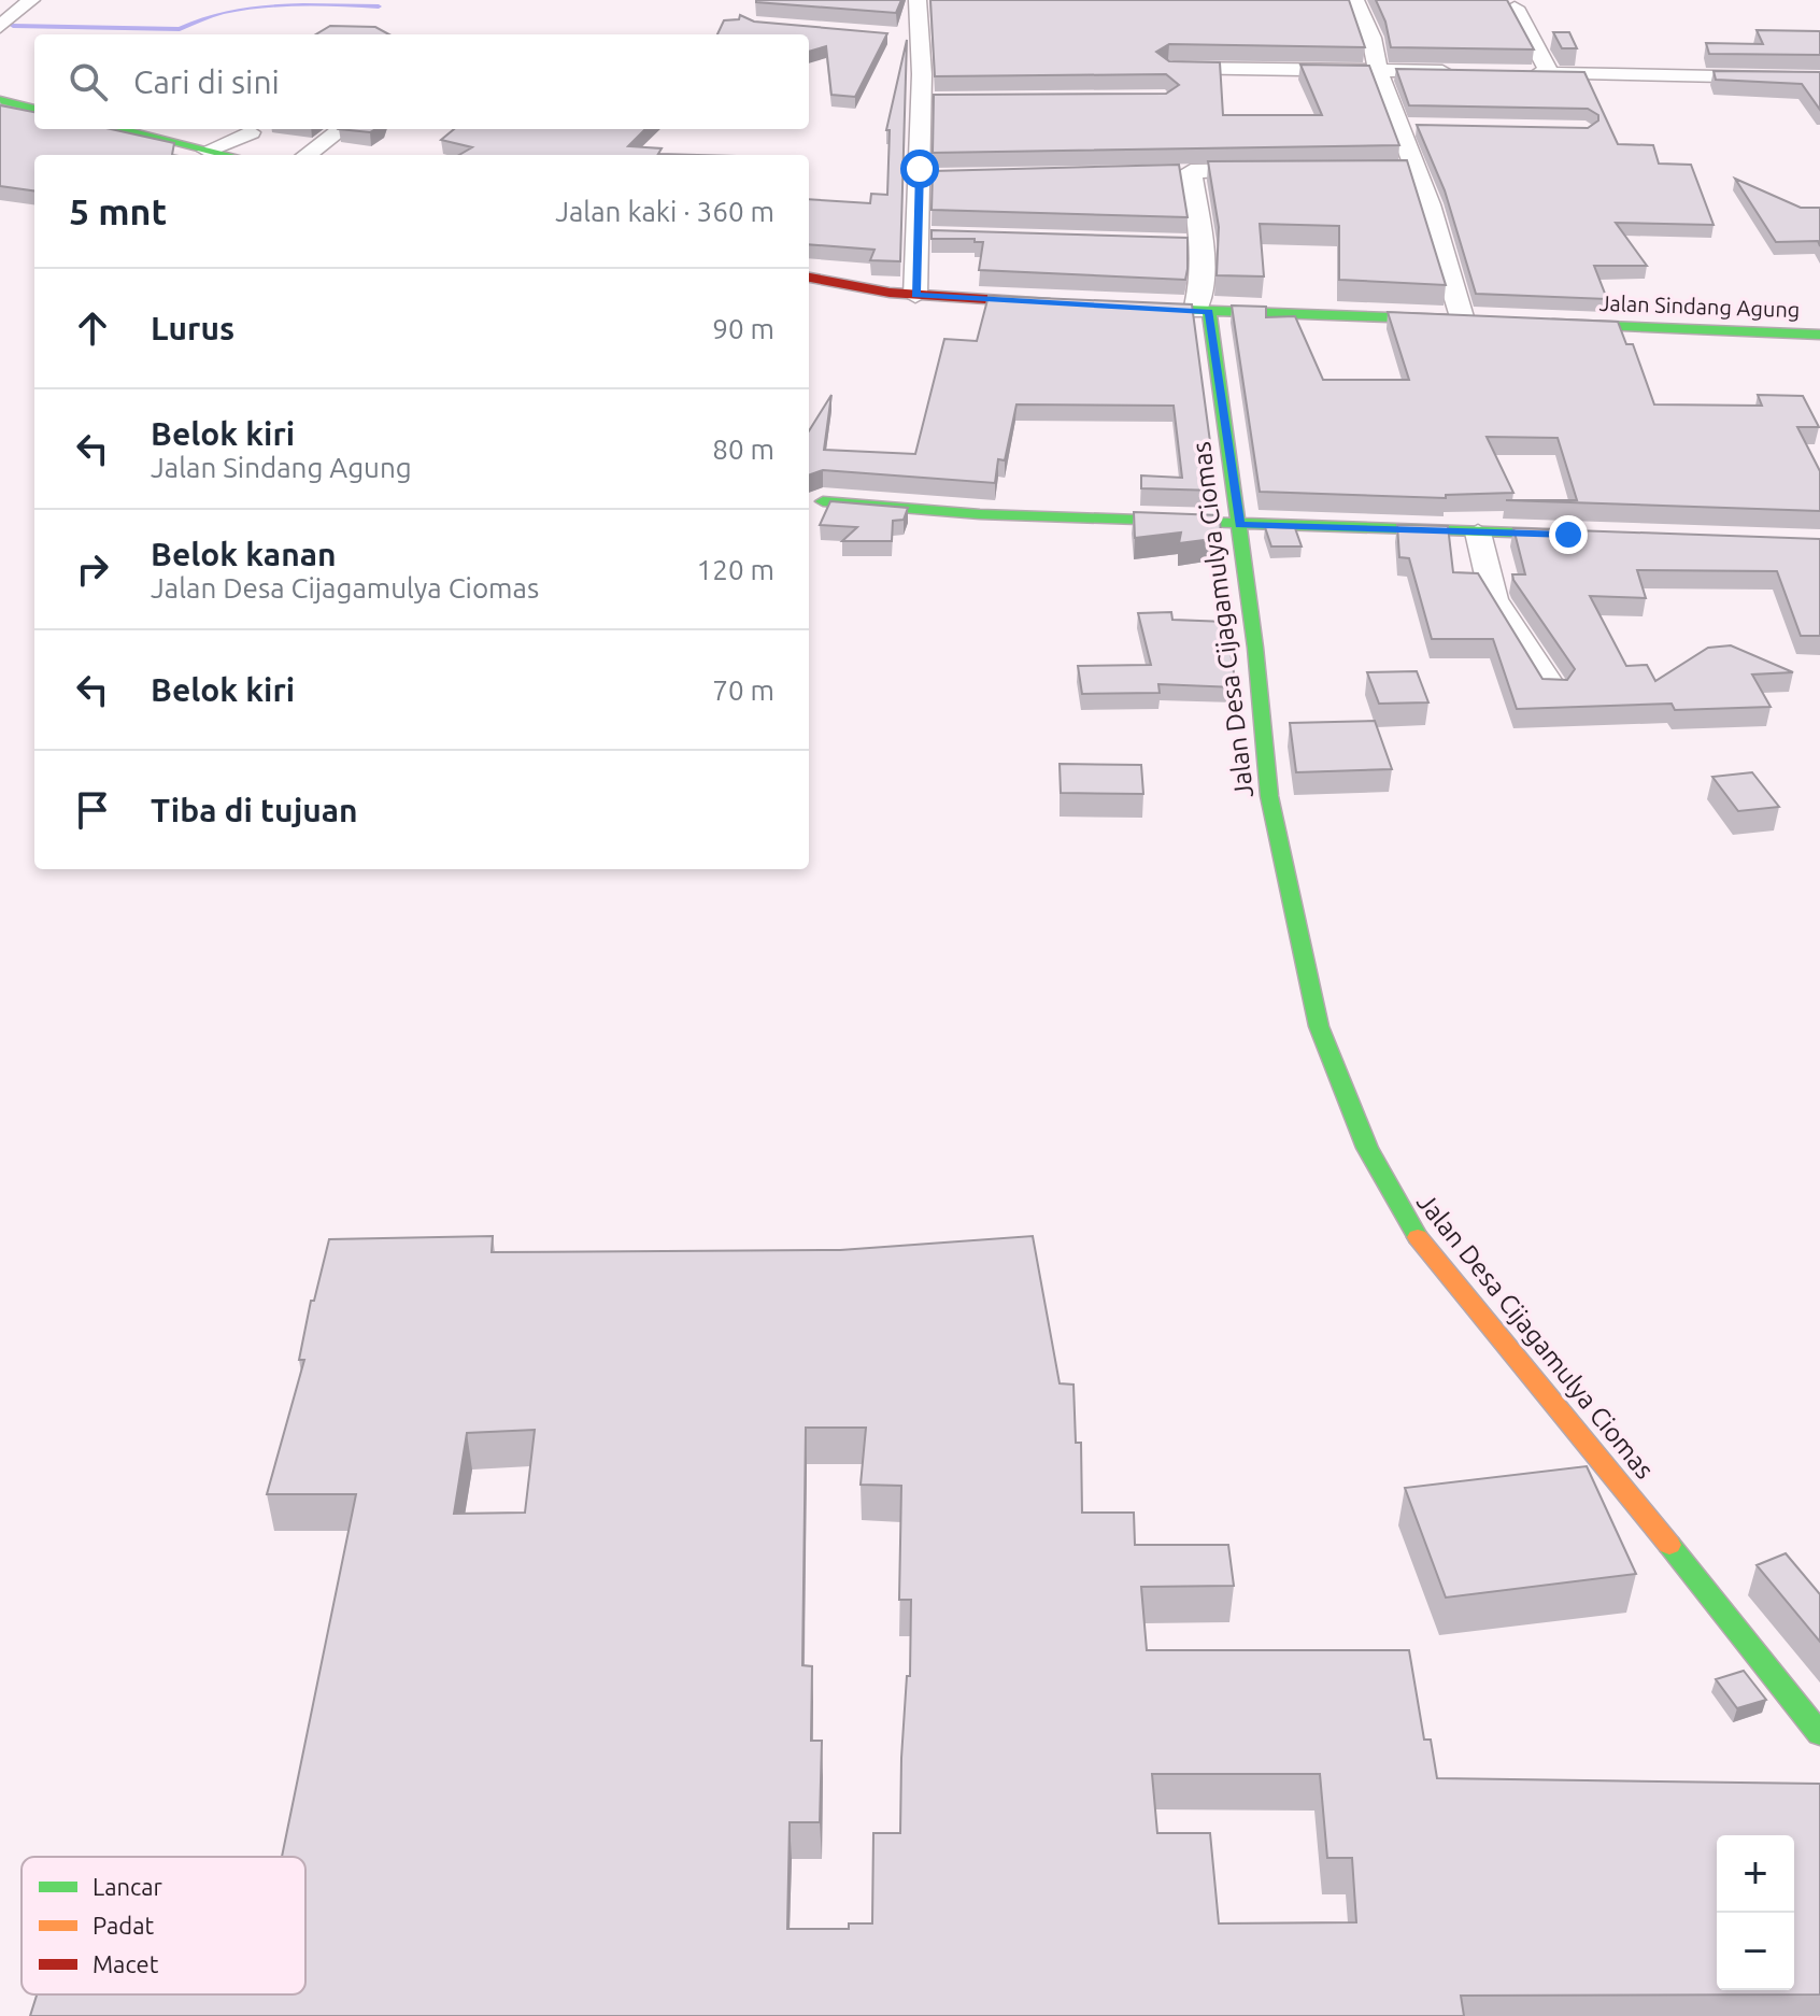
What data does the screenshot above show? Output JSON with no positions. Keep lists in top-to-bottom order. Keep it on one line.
{"streets":{"street":["Jalan Sindang Agung","Jalan Desa Cijagamulya Ciomas"]},"legend":["Lancar","Padat","Macet"],"page":{"search":"Cari di sini","heading":["5 mnt","Jalan kaki · 360 m"],"list":[["Lurus","90 m"],["Belok kiri","Jalan Sindang Agung","80 m"],["Belok kanan","Jalan Desa Cijagamulya Ciomas","120 m"],["Belok kiri","70 m"],"Tiba di tujuan"],"map_buttons":["+","−"]}}
